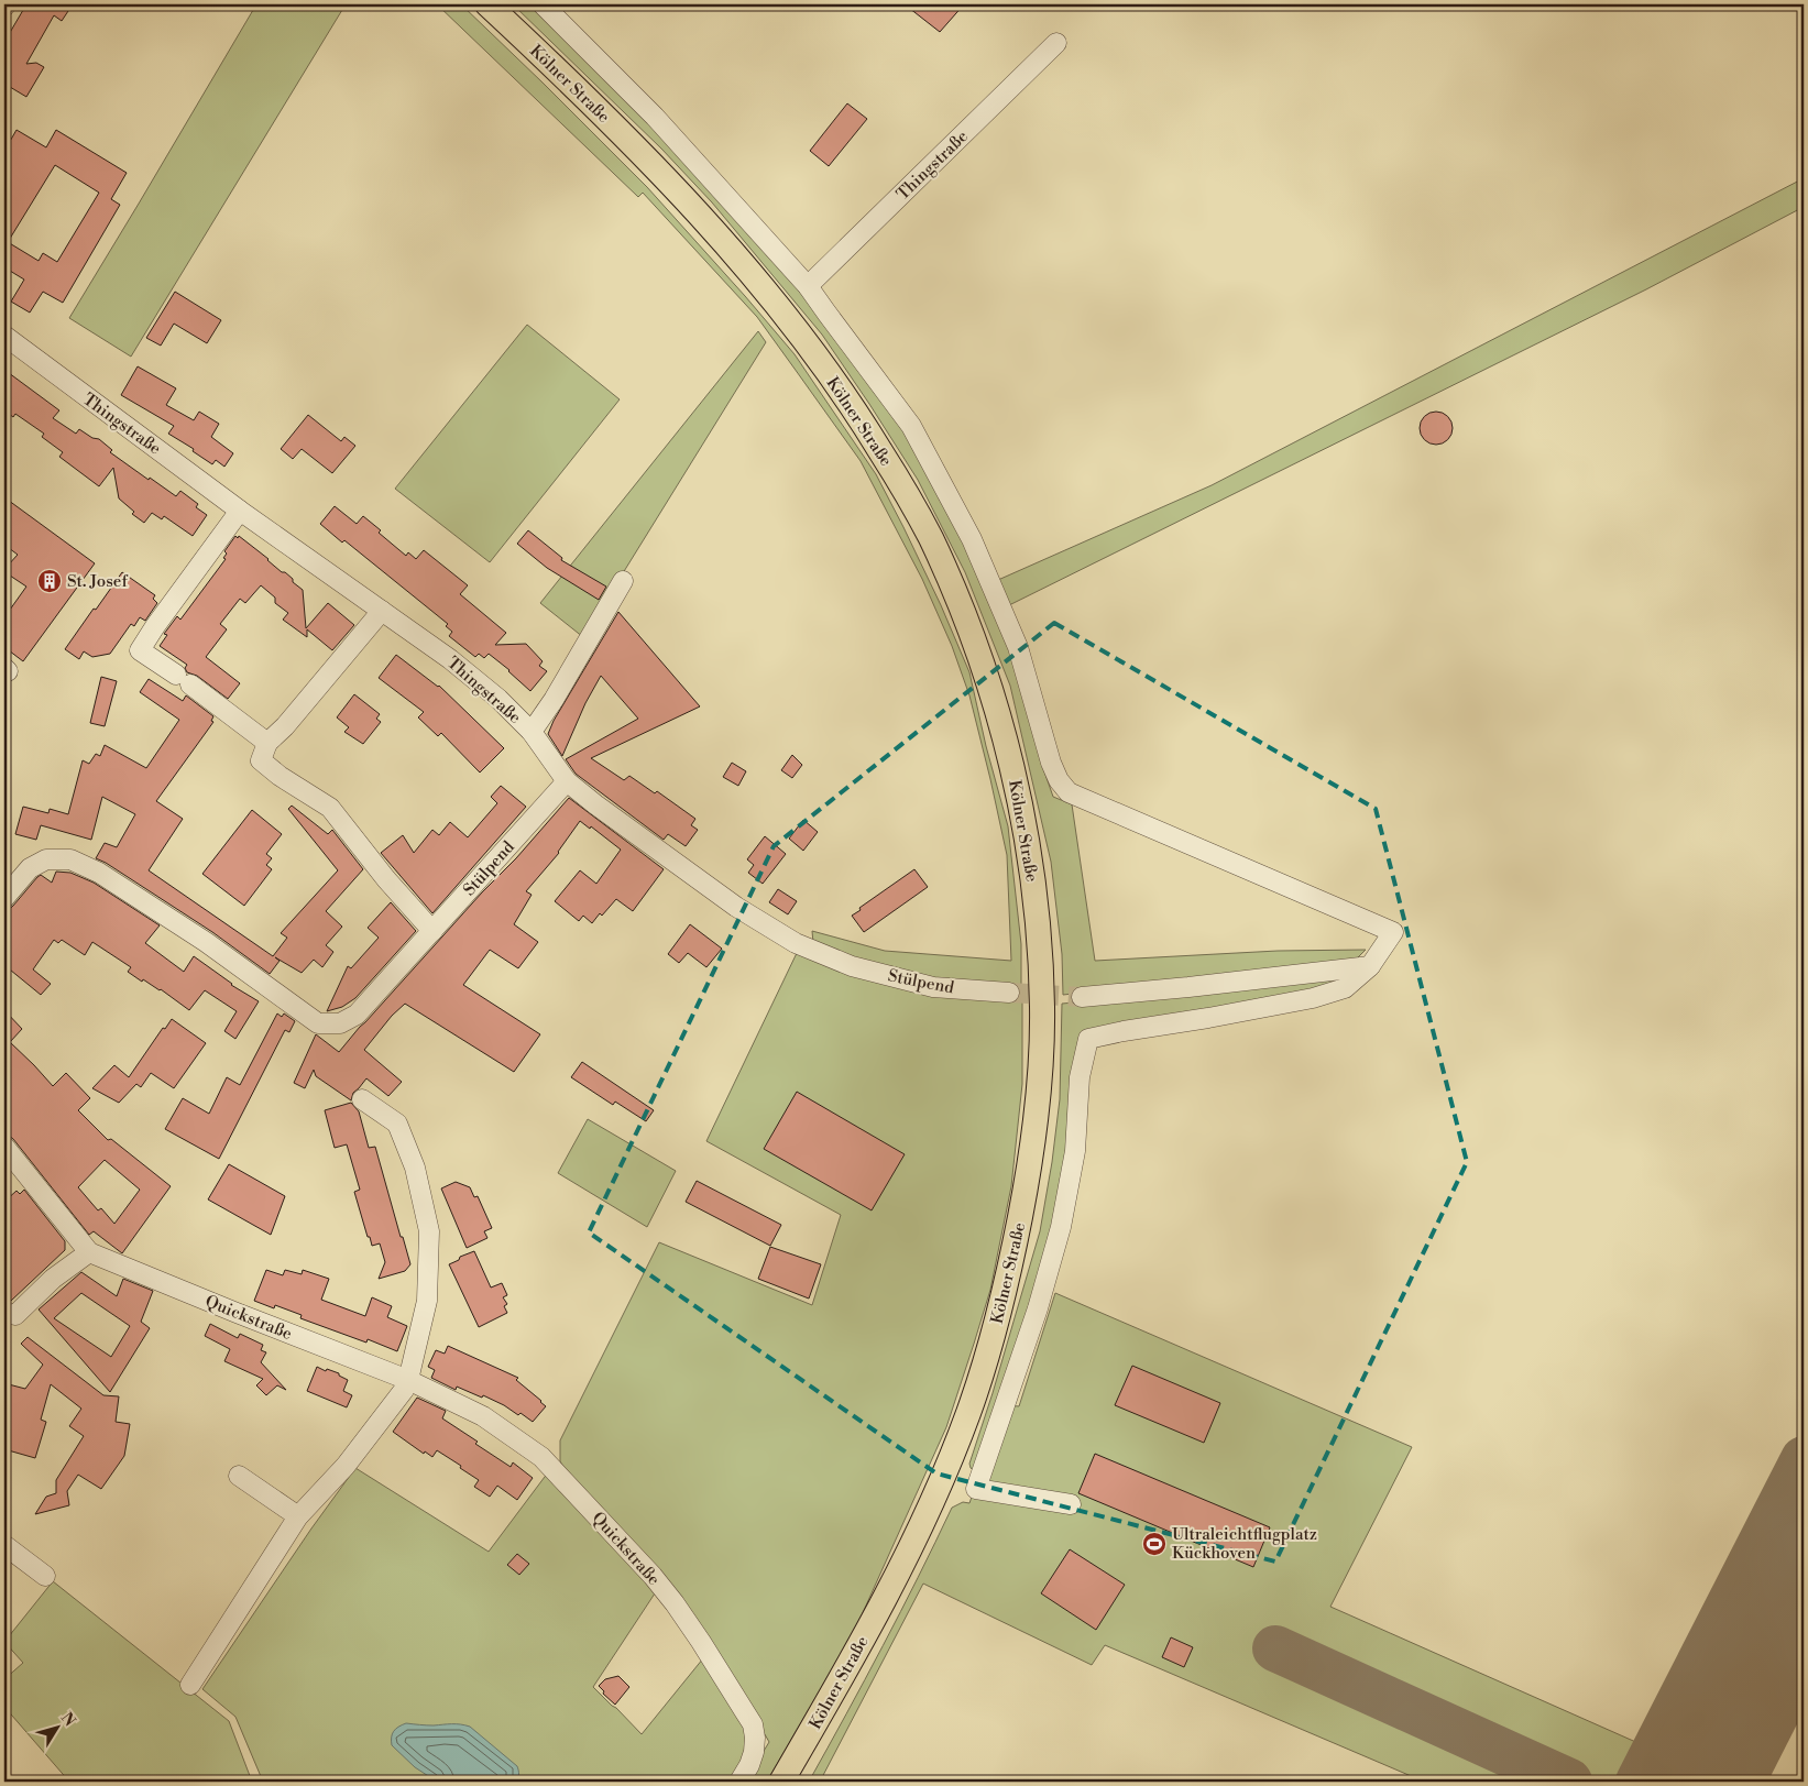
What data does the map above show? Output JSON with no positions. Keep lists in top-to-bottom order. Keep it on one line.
{"streets":{"main road":["Kölner Straße"],"street":["Thingstraße","Stülpend","Quickstraße"]},"crossings":[["Thingstraße","Stülpend"]],"places":{"building":["St. Josef"],"sports":["Ultraleichtflugplatz Kückhoven"]},"north":"top right"}
